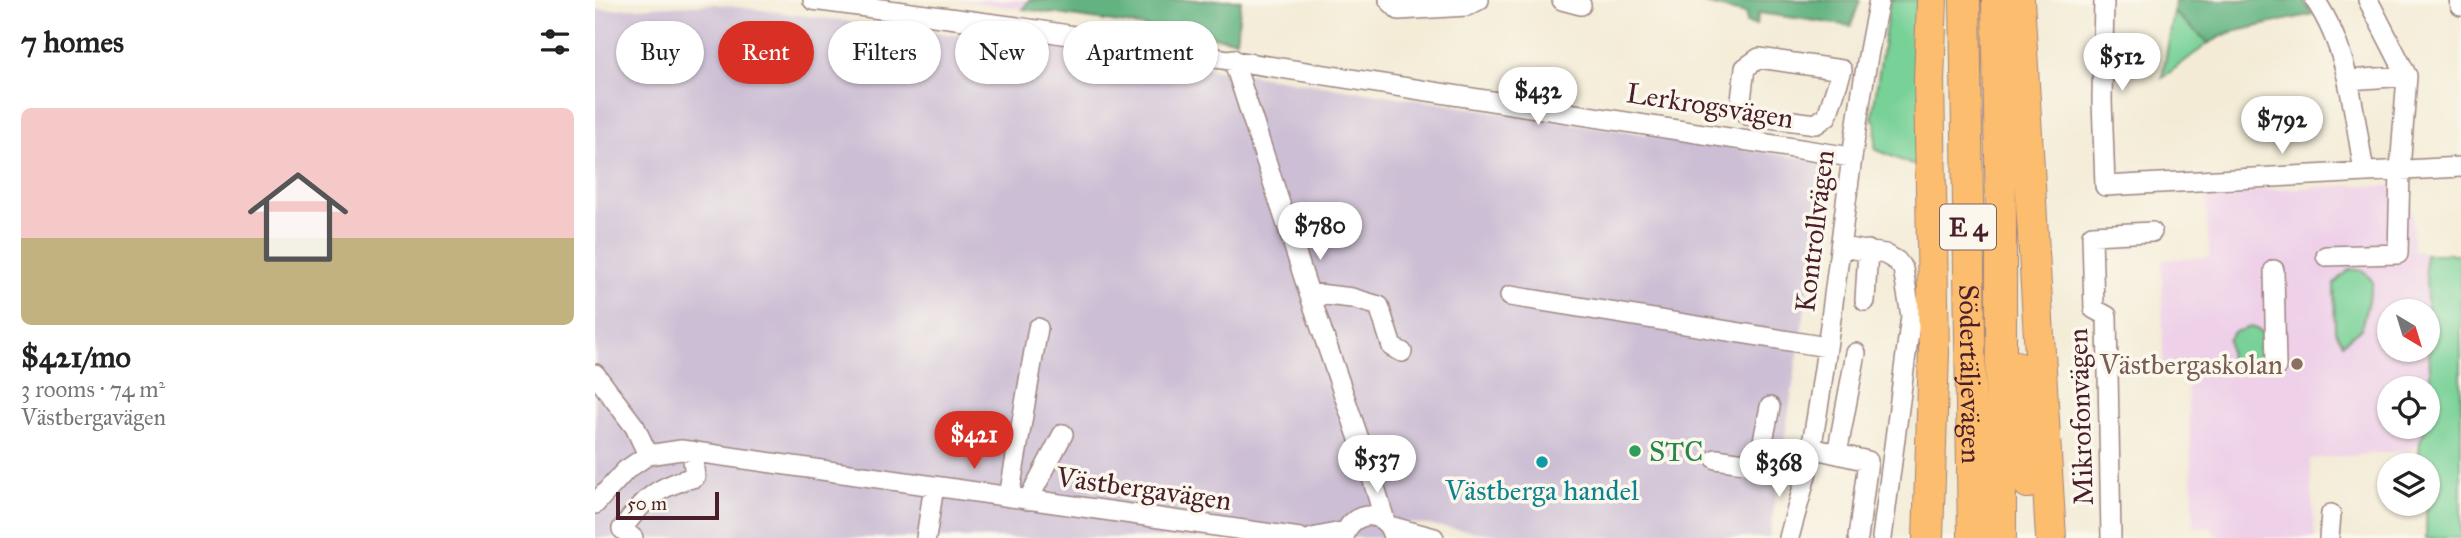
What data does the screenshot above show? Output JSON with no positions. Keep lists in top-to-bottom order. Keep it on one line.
{"streets":{"highway":["E 4","Södertäljevägen"],"street":["Lerkrogsvägen","Kontrollvägen","Mikrofonvägen","Västbergavägen"]},"crossings":[["Lerkrogsvägen","Kontrollvägen"]],"places":["Västbergaskolan","STC","Västberga handel"],"scale_bar":"50 m","north":"bottom right","page":{"heading":"7 homes","chip":["Buy","Rent","Filters","New","Apartment"],"price":["$512","$432","$792","$780","$421","$537","$368"],"list":[{"name":"$421/mo","note":"3 rooms · 74 m² · Västbergavägen"}],"scale":"50 m"}}
